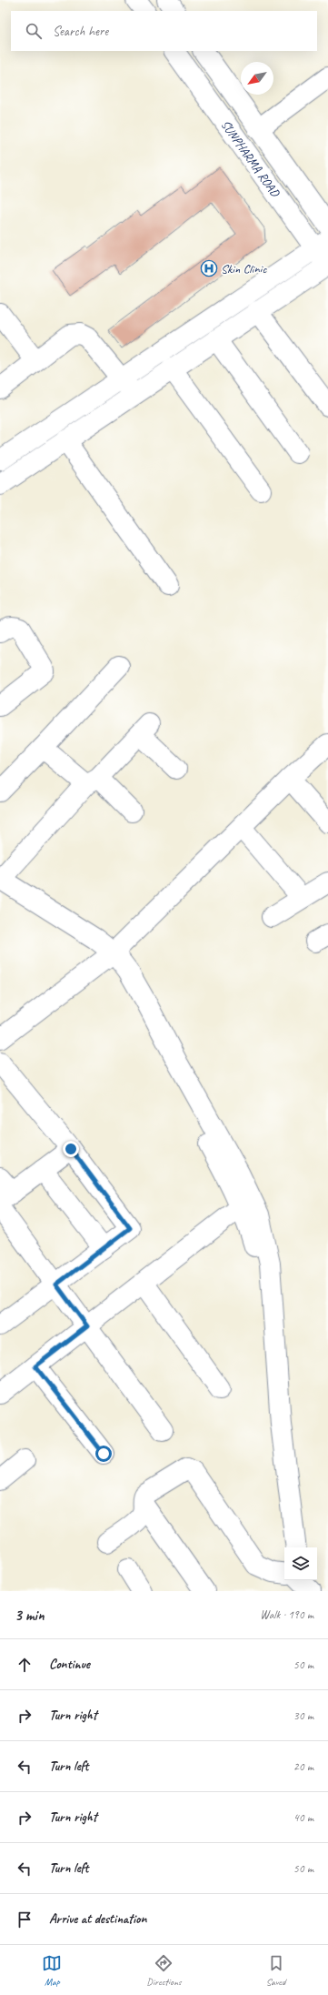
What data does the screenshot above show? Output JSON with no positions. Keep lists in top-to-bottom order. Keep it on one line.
{"streets":{"street":["SUNPHARMA ROAD"]},"places":{"hospital":["Skin Clinic"]},"north":"bottom left","page":{"search":"Search here","heading":["3 min","Walk · 190 m"],"list":[["Continue","50 m"],["Turn right","30 m"],["Turn left","20 m"],["Turn right","40 m"],["Turn left","50 m"],"Arrive at destination"],"nav":["Map","Directions","Saved"]}}
